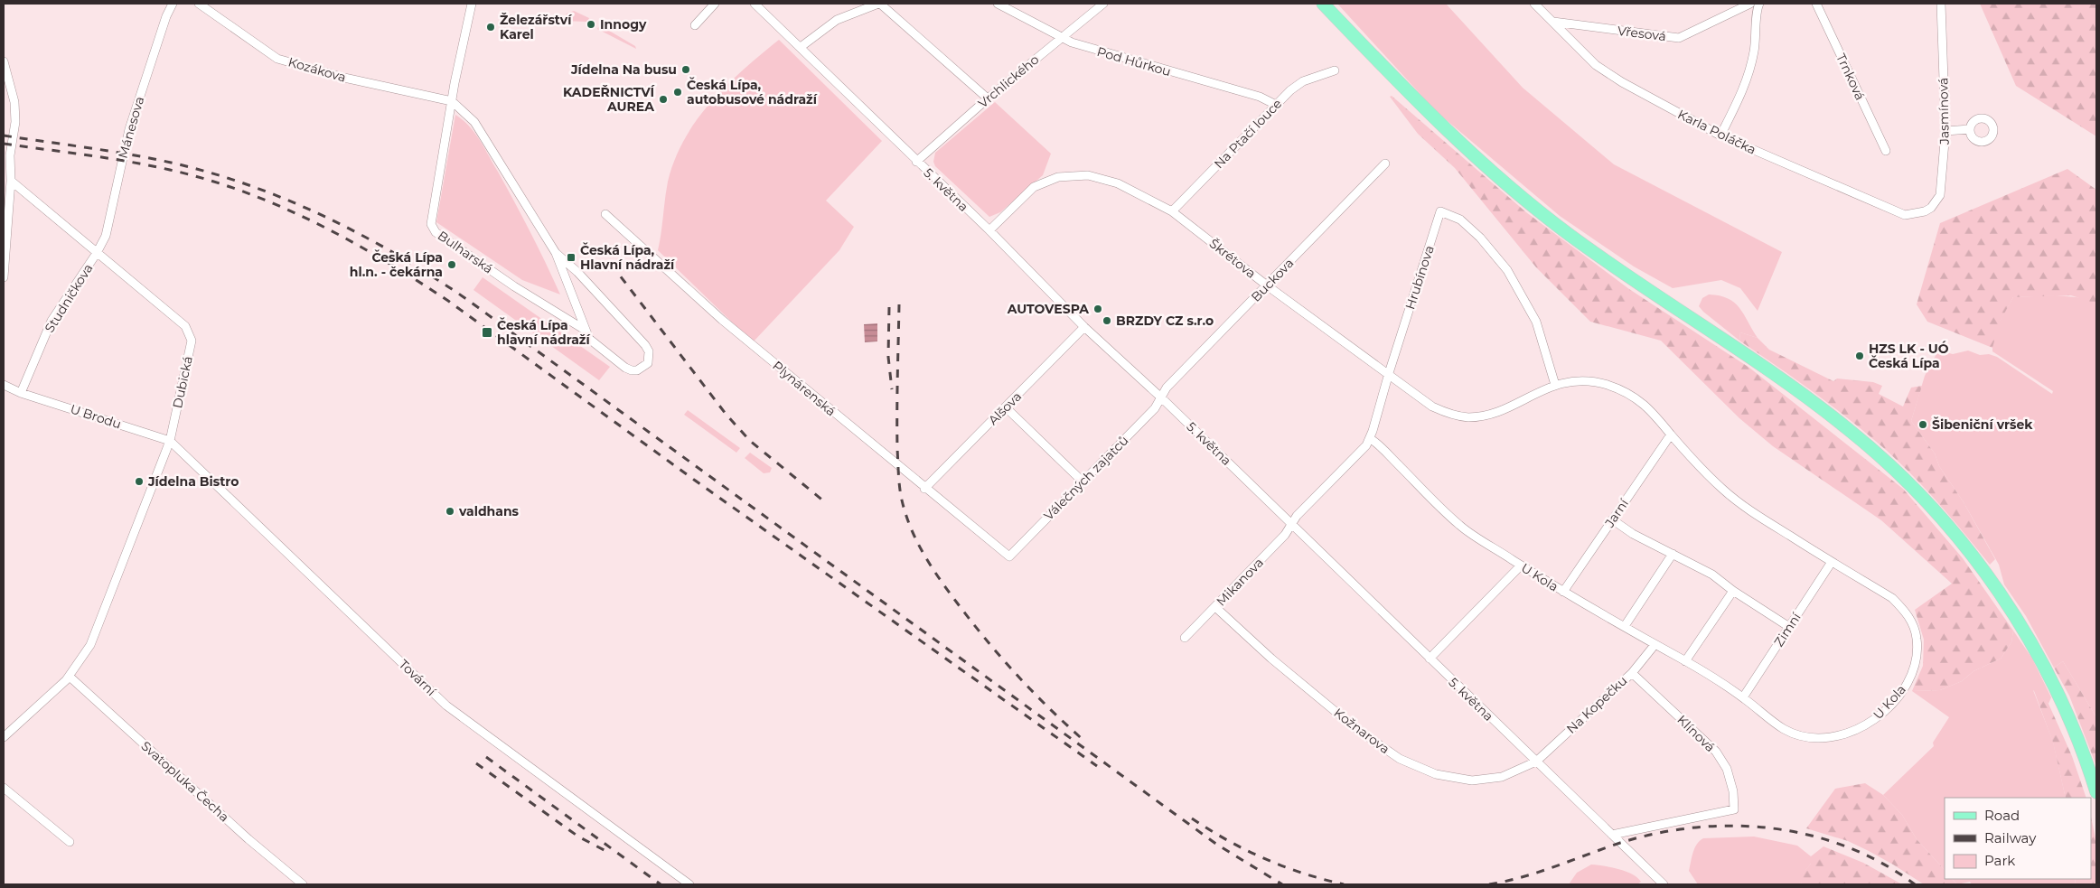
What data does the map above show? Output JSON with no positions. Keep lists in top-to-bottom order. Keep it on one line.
{"streets":{"street":["Vřesová","Pod Hůrkou","Kozákova","Trnková","Vrchlického","Jasmínová","Mánesova","Karla Poláčka","Na Ptačí louce","5. května","Bulharská","Škrétova","Hrubínova","Buckova","Studničkova","Dubická","Plynárenská","Alšova","U Brodu","Válečných zajatců","Jarní","U Kola","Mikanova","Zimní","Tovární","Na Kopečku","Kožnarova","Klínová","Svatopluka Čecha"]},"crossings":[["Vřesová","Karla Poláčka"],["Pod Hůrkou","Vrchlického"],["Pod Hůrkou","Na Ptačí louce"],["Kozákova","Bulharská"],["Vrchlického","5. května"],["Jasmínová","Karla Poláčka"],["Mánesova","Studničkova"],["Mánesova","Dubická"],["Na Ptačí louce","Škrétova"],["5. května","Škrétova"],["5. května","Hrubínova"],["5. května","Buckova"],["5. května","Alšova"],["5. května","Válečných zajatců"],["5. května","Mikanova"],["5. května","Na Kopečku"],["5. května","Kožnarova"],["5. května","Klínová"],["Škrétova","Hrubínova"],["Škrétova","Buckova"],["Škrétova","U Kola"],["Hrubínova","U Kola"],["Hrubínova","Mikanova"],["Buckova","Válečných zajatců"],["Studničkova","Dubická"],["Studničkova","U Brodu"],["Dubická","U Brodu"],["Dubická","Tovární"],["Dubická","Svatopluka Čecha"],["Plynárenská","Alšova"],["Plynárenská","Válečných zajatců"],["U Brodu","Tovární"],["Jarní","U Kola"],["U Kola","Zimní"],["U Kola","Na Kopečku"],["Mikanova","Kožnarova"],["Na Kopečku","Kožnarova"],["Na Kopečku","Klínová"]],"places":{"other":["Innogy","Železářství Karel","Jídelna Na busu","Česká Lípa, autobusové nádraží","KADEŘNICTVÍ AUREA","Česká Lípa hl.n. - čekárna","AUTOVESPA","BRZDY CZ s.r.o","HZS LK - UÓ Česká Lípa","Šibeniční vršek","Jídelna Bistro","valdhans"],"transit":["Česká Lípa, Hlavní nádraží","Česká Lípa hlavní nádraží"]},"legend":["Road","Railway","Park"]}
